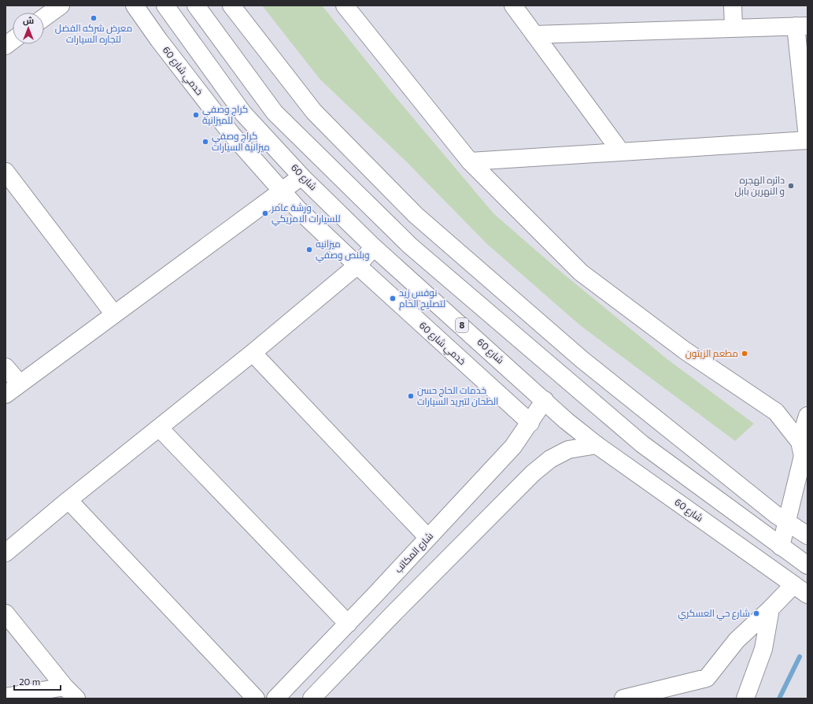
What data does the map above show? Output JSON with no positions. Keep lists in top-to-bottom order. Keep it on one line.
{"streets":{"main road":["خدمي شارع 60","شارع 60","8","شارع المکاتب"]},"crossings":[["خدمي شارع 60","شارع المکاتب"],["شارع 60","شارع المکاتب"]],"places":["معرض شركه الفضل لتجاره السيارات","كراج وصفي للميزانية","كراج وصفي ميزانية السيارات","دائره الهجره و النهرين بابل","ورشة عامر للسيارات الامريكي","ميزانيه وبلنص وصفي","نوفس زيد لتصليح الحام","مطعم الزيتون","خدمات الحاج حسن الطحان لتبريد السيارات","شارع حي العسكري"],"scale_bar":"20 m","north":"top"}
